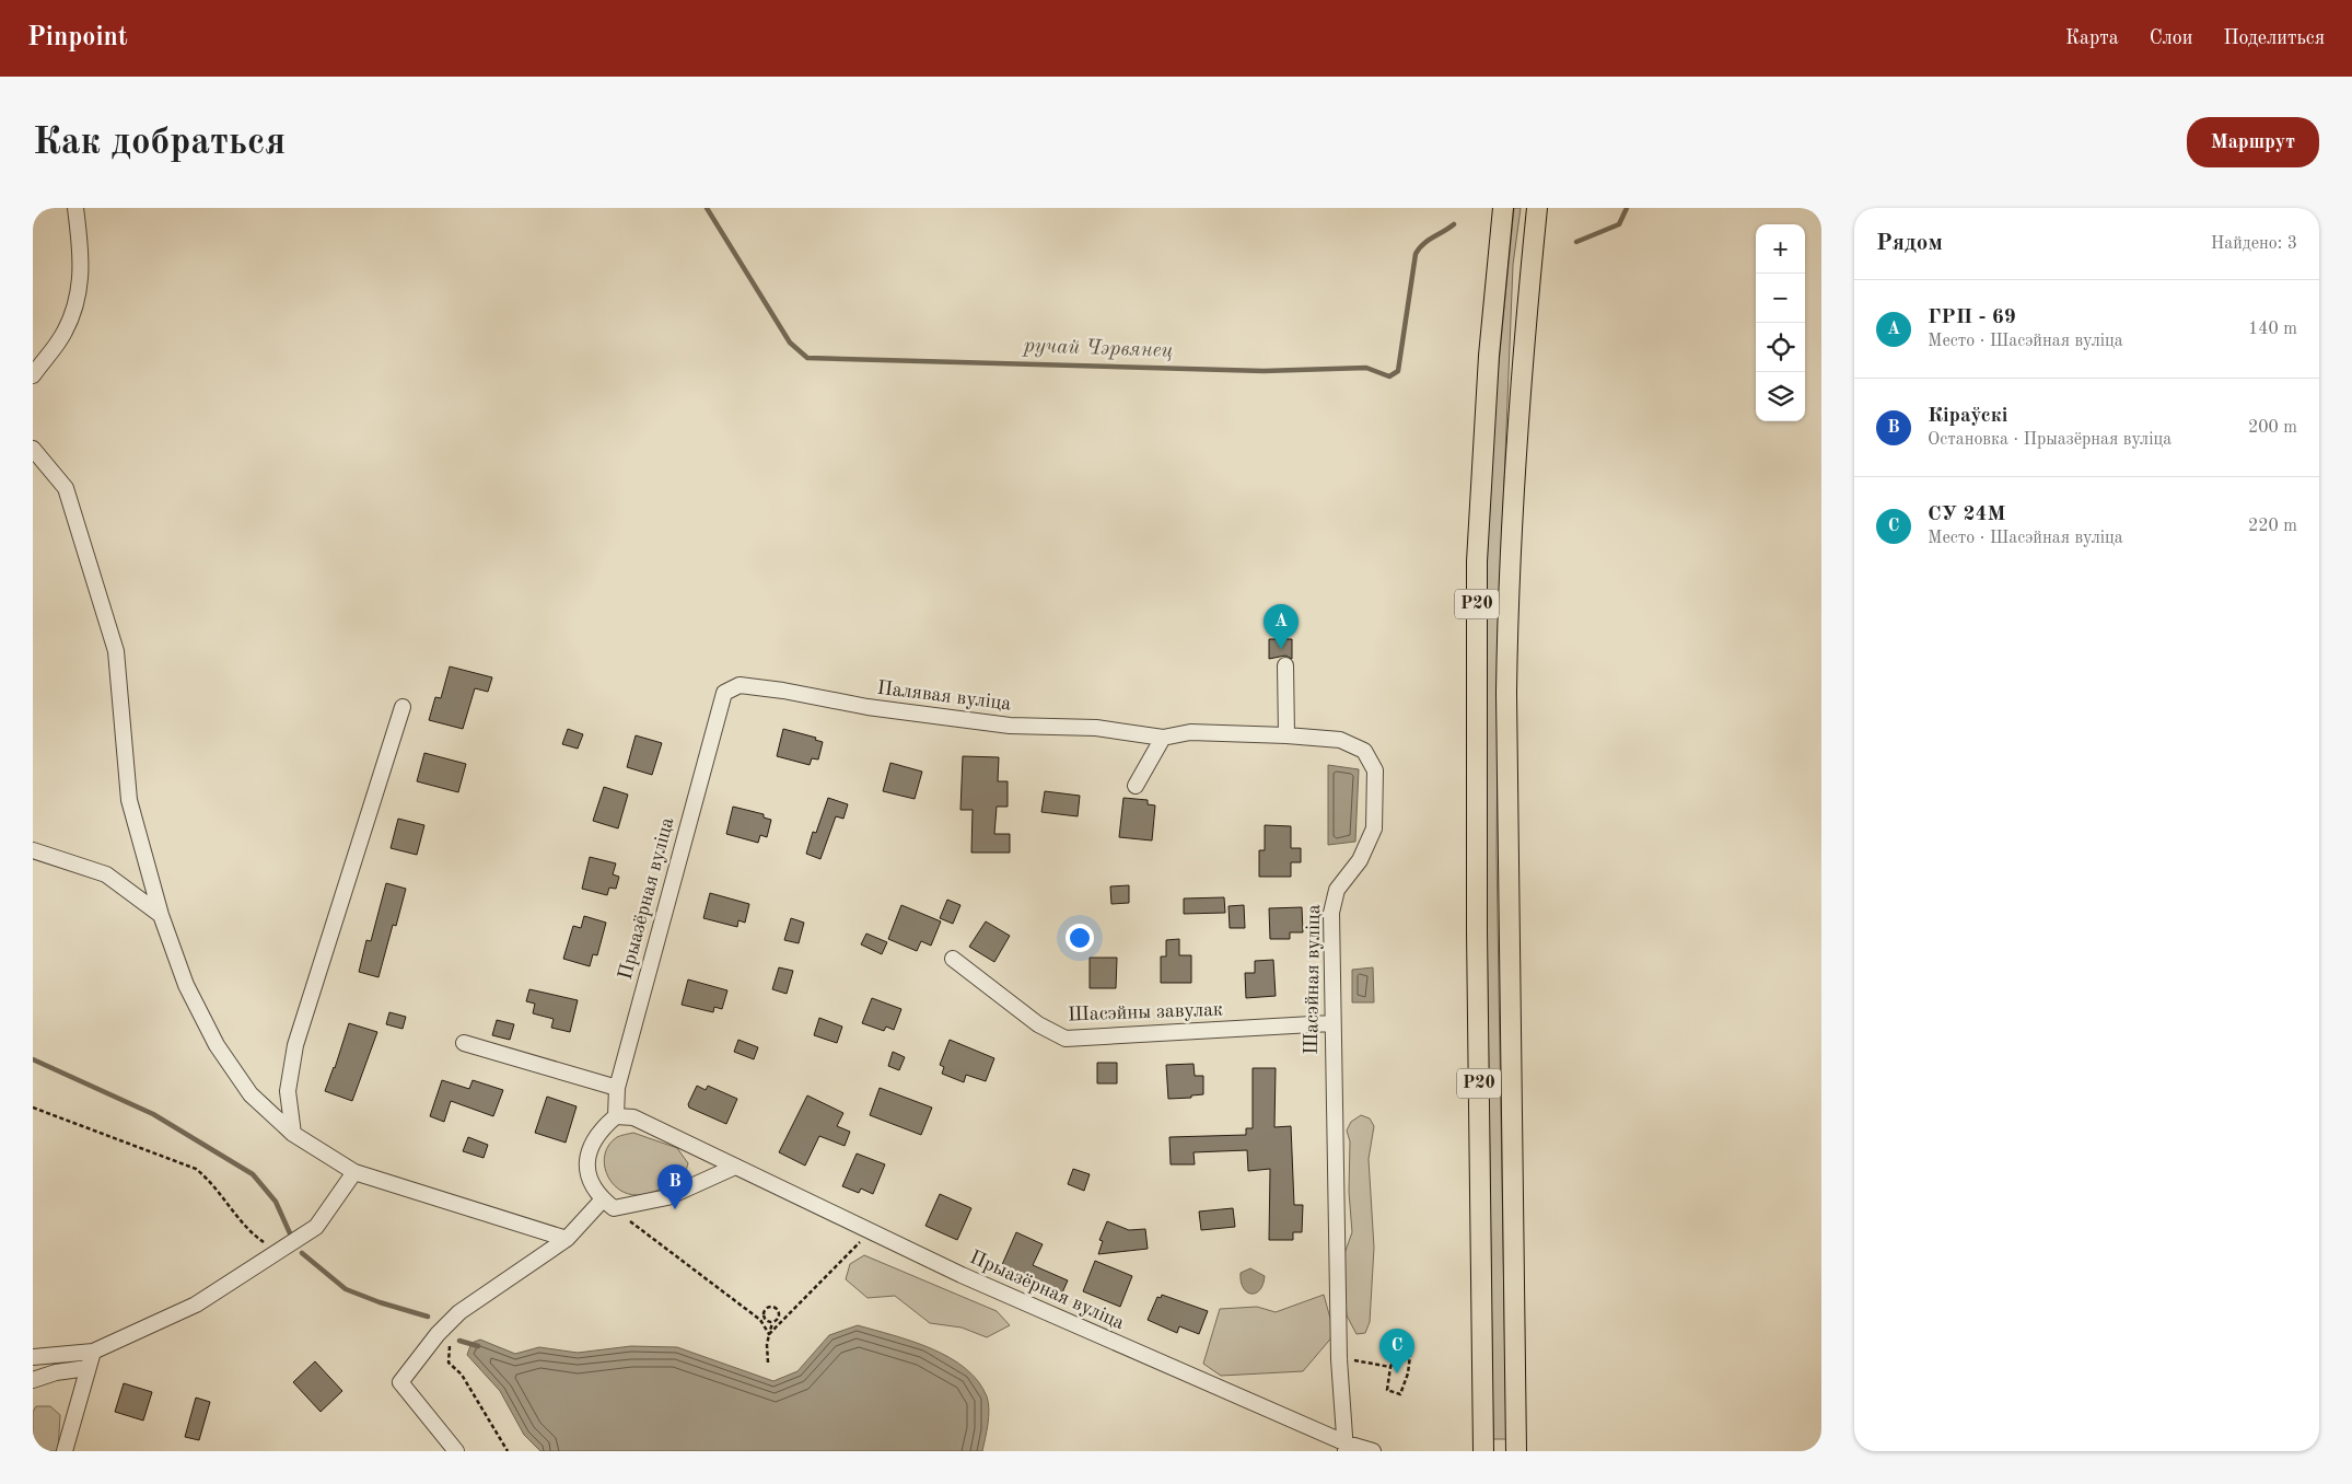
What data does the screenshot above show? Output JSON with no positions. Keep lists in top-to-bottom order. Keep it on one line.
{"streets":{"main road":["Р20"],"street":["Палявая вуліца","Прыазёрная вуліца","Шасэйная вуліца","Шасэйны завулак"]},"crossings":[["Палявая вуліца","Прыазёрная вуліца"],["Палявая вуліца","Шасэйная вуліца"],["Прыазёрная вуліца","Шасэйная вуліца"],["Шасэйная вуліца","Шасэйны завулак"]],"water":["ручай Чэрвянец"],"page":{"header":"Pinpoint","nav":["Карта","Слои","Поделиться"],"buttons":"Маршрут","title":"Как добраться","heading":["Рядом","Найдено: 3"],"map_buttons":["+","−"],"list":[{"mark":"A","name":"ГРП - 69","note":"Место · Шасэйная вуліца","value":"140 m"},{"mark":"B","name":"Кіраўскі","note":"Остановка · Прыазёрная вуліца","value":"200 m"},{"mark":"C","name":"СУ 24М","note":"Место · Шасэйная вуліца","value":"220 m"}],"pins":["A","B","C"]}}
